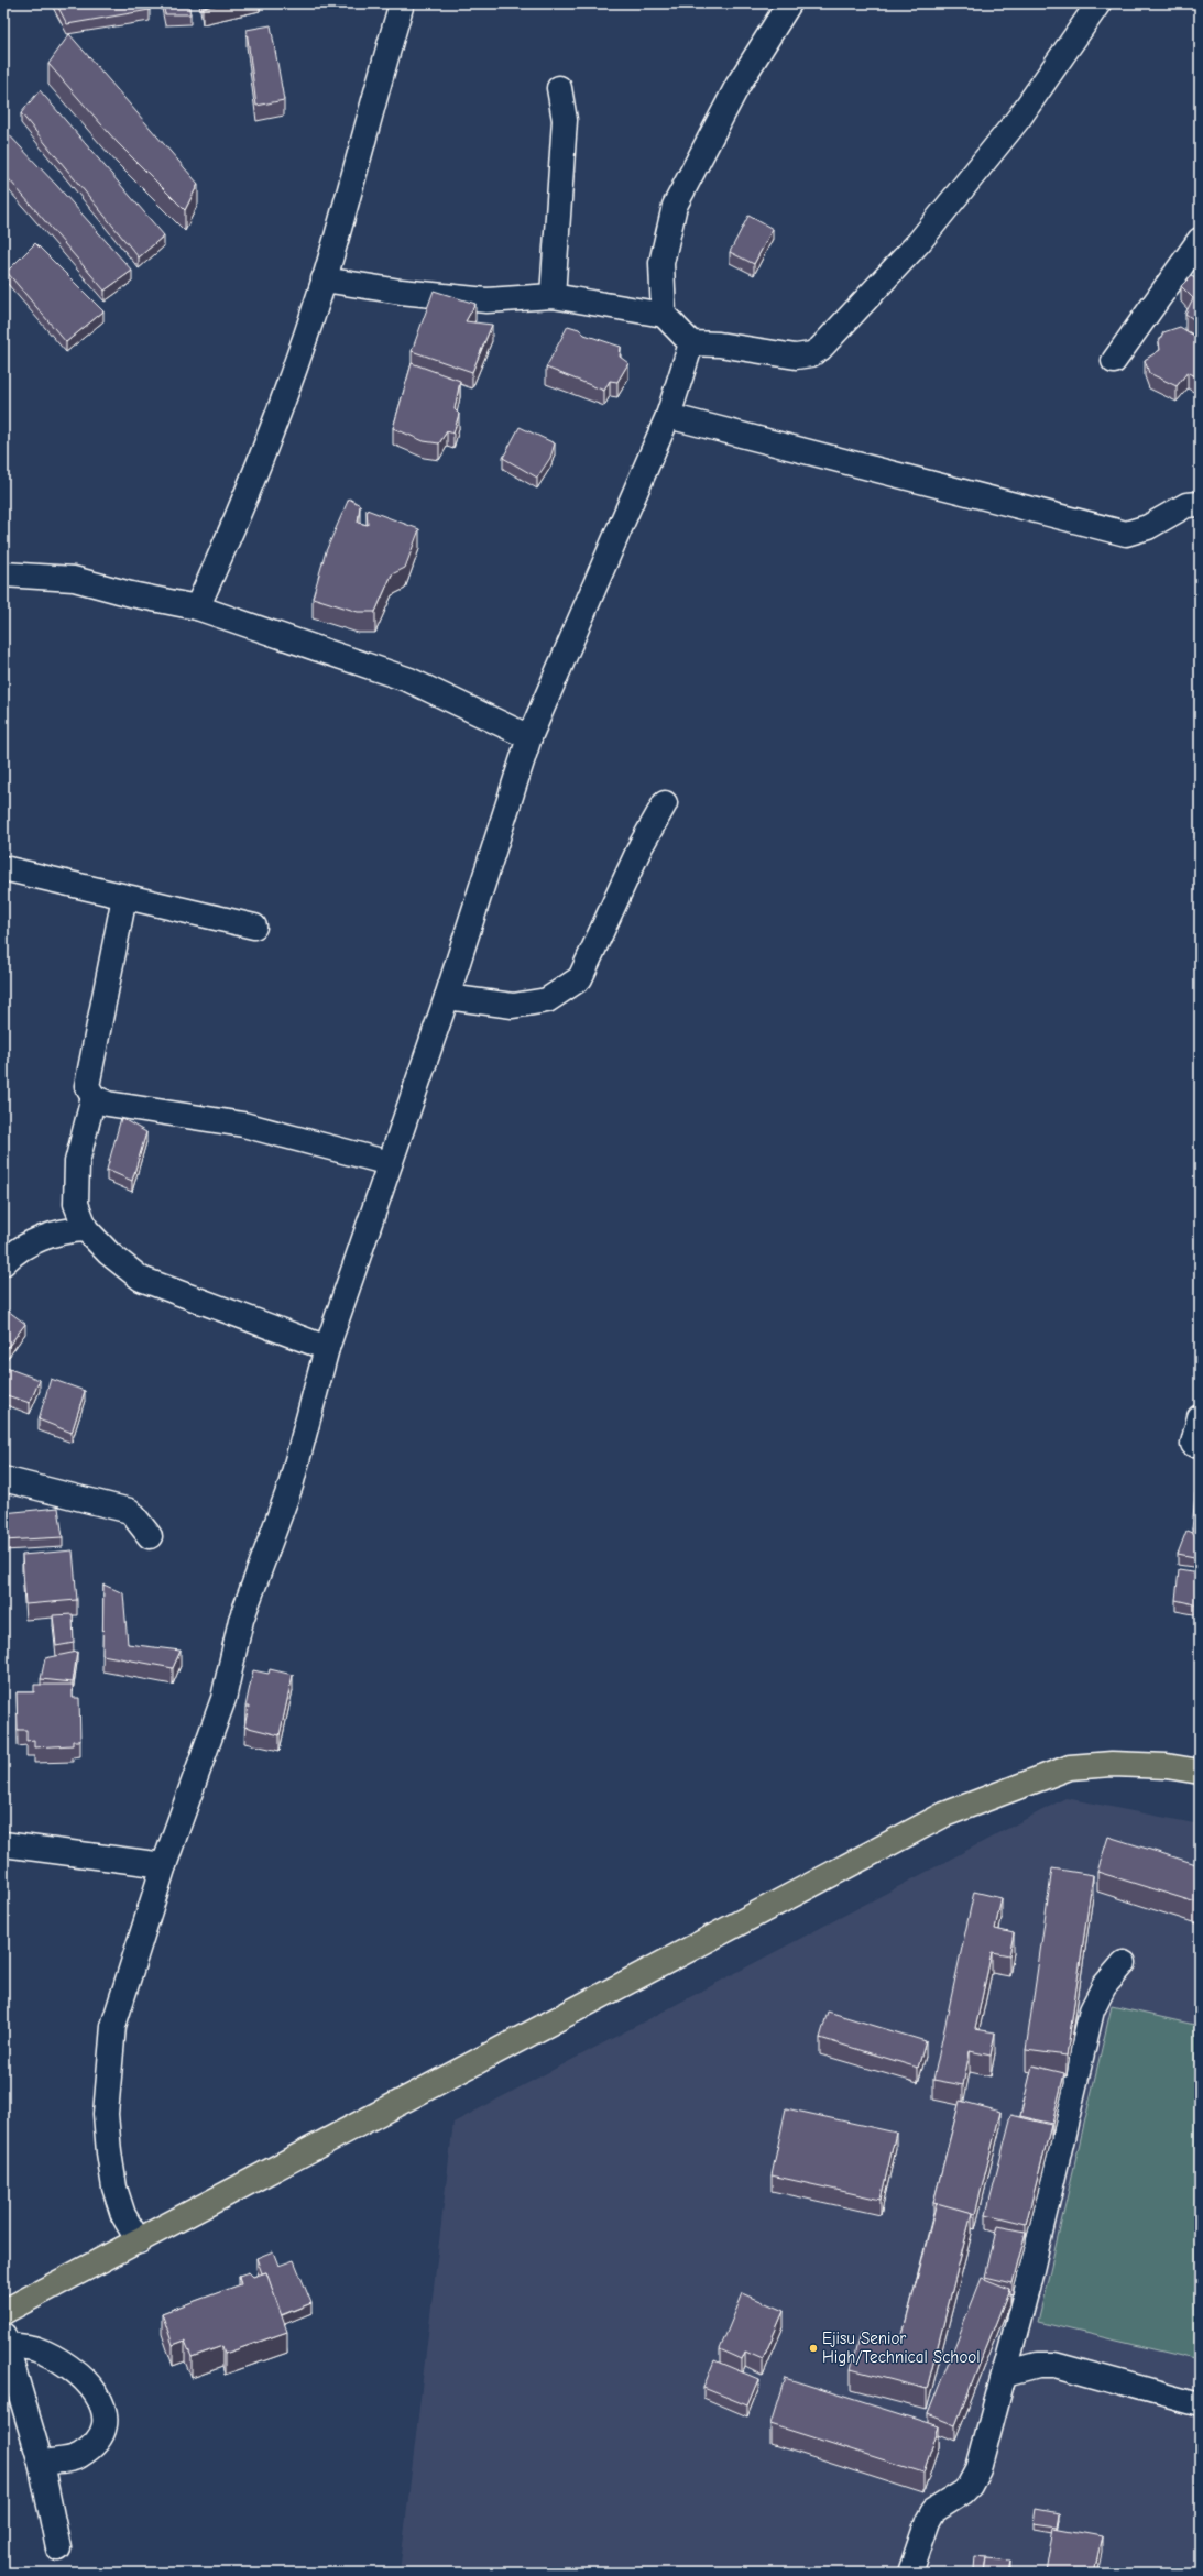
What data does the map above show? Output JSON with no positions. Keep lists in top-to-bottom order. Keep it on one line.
{"places":["Ejisu Senior High/Technical School"]}
